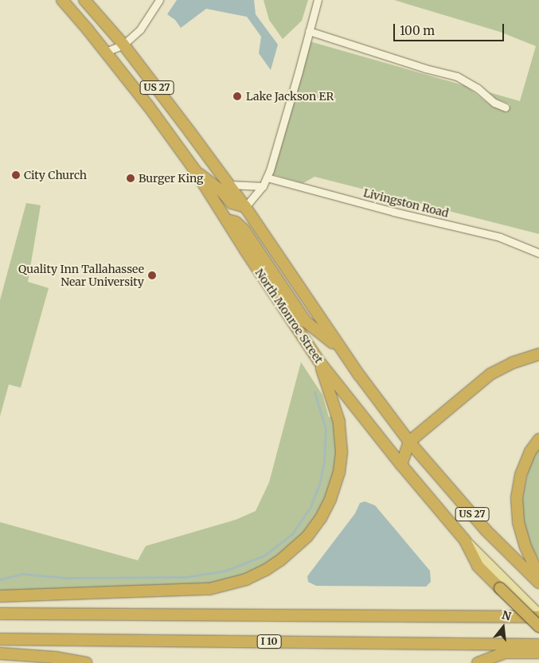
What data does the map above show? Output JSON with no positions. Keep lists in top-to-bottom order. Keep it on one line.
{"streets":{"highway":["US 27","North Monroe Street","I 10"],"street":["Livingston Road"]},"places":["Lake Jackson ER","City Church","Burger King","Quality Inn Tallahassee Near University"],"scale_bar":"100 m","north":"top"}
